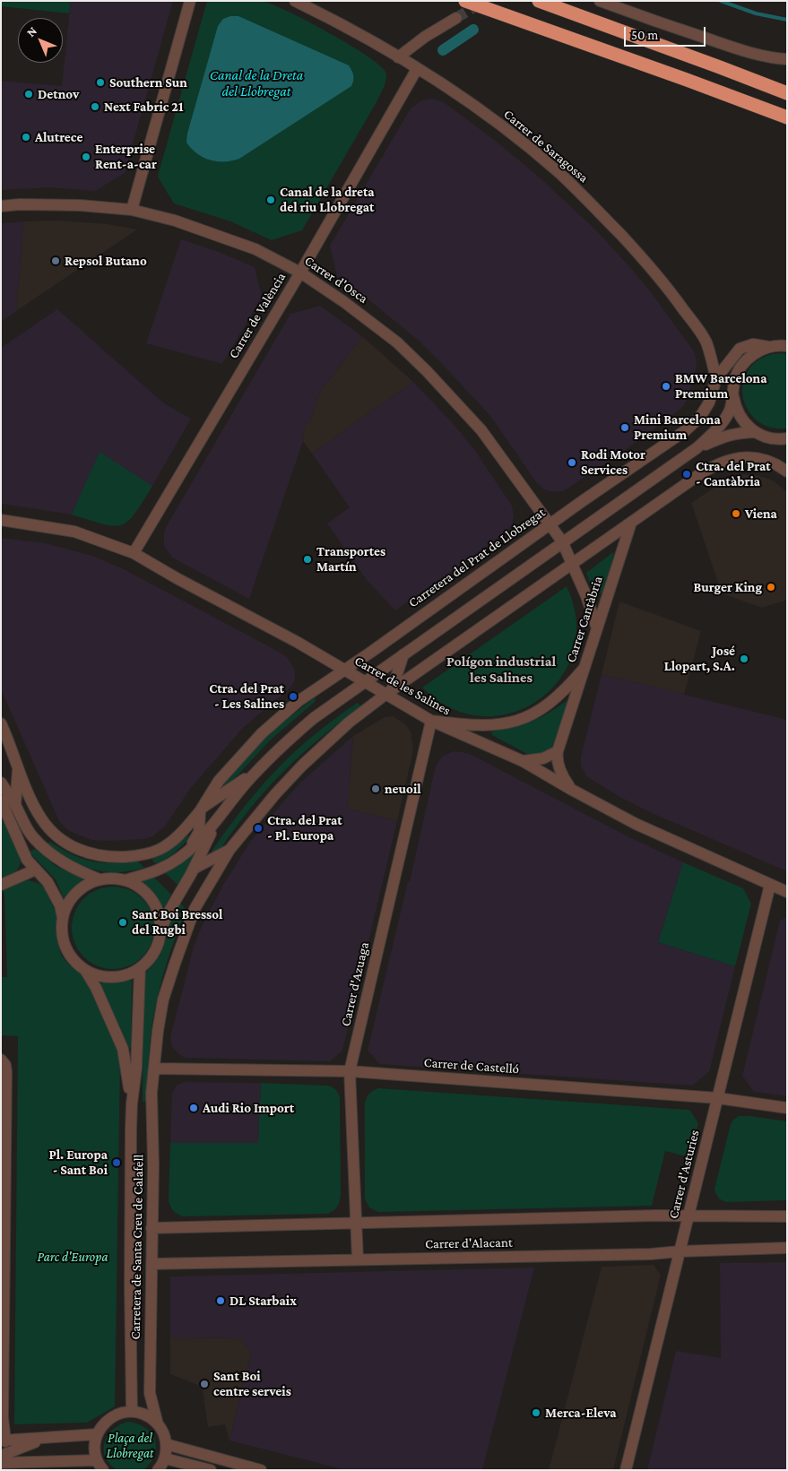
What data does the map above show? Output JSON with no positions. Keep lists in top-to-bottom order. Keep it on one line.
{"streets":{"street":["Carrer de Saragossa","Carrer d'Osca","Carrer de València","Carretera del Prat de Llobregat","Carrer Cantàbria","Carrer de les Salines","Carrer d'Azuaga","Carrer de Castelló","Carrer d'Asturies","Carrer d'Alacant","Carretera de Santa Creu de Calafell"]},"crossings":[["Carrer de Saragossa","Carrer de València"],["Carrer de Saragossa","Carretera del Prat de Llobregat"],["Carrer d'Osca","Carrer de València"],["Carrer d'Osca","Carretera del Prat de Llobregat"],["Carrer d'Osca","Carrer Cantàbria"],["Carrer de València","Carrer de les Salines"],["Carretera del Prat de Llobregat","Carrer de les Salines"],["Carrer Cantàbria","Carrer de les Salines"],["Carrer de les Salines","Carrer d'Azuaga"],["Carrer de les Salines","Carrer d'Asturies"],["Carrer d'Azuaga","Carrer de Castelló"],["Carrer d'Azuaga","Carrer d'Alacant"],["Carrer de Castelló","Carrer d'Asturies"],["Carrer de Castelló","Carretera de Santa Creu de Calafell"],["Carrer d'Asturies","Carrer d'Alacant"],["Carrer d'Alacant","Carretera de Santa Creu de Calafell"]],"districts":["Polígon industrial les Salines"],"water":["Canal de la Dreta del Llobregat"],"parks":["Parc d'Europa","Plaça del Llobregat"],"places":["Southern Sun","Detnov","Next Fabric 21","Alutrece","Enterprise Rent-a-car","Canal de la dreta del riu Llobregat","Repsol Butano","BMW Barcelona Premium","Mini Barcelona Premium","Rodi Motor Services","Ctra. del Prat - Cantàbria","Viena","Transportes Martín","Burger King","José Llopart, S.A.","Ctra. del Prat - Les Salines","neuoil","Ctra. del Prat - Pl. Europa","Sant Boi Bressol del Rugbi","Audi Rio Import","Pl. Europa - Sant Boi","DL Starbaix","Sant Boi centre serveis","Merca-Eleva"],"scale_bar":"50 m","north":"top left"}
